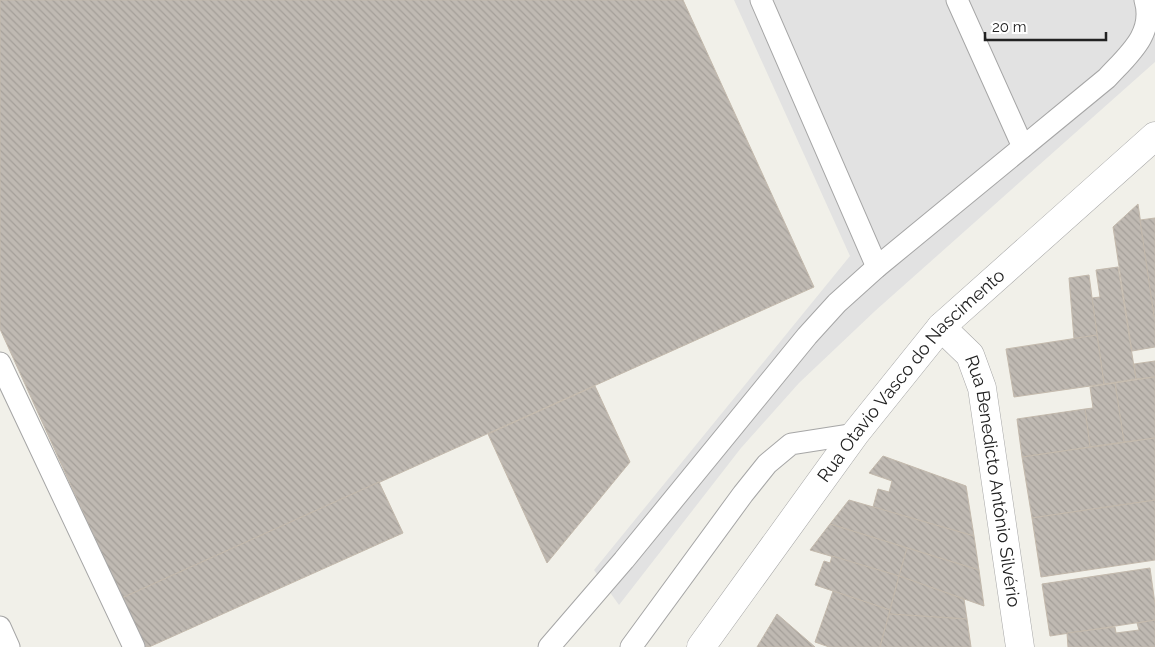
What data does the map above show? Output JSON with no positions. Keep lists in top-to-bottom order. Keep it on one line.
{"streets":{"street":["Rua Otavio Vasco do Nascimento","Rua Benedicto Antônio Silvério"]},"crossings":[["Rua Otavio Vasco do Nascimento","Rua Benedicto Antônio Silvério"]],"scale_bar":"20 m"}
